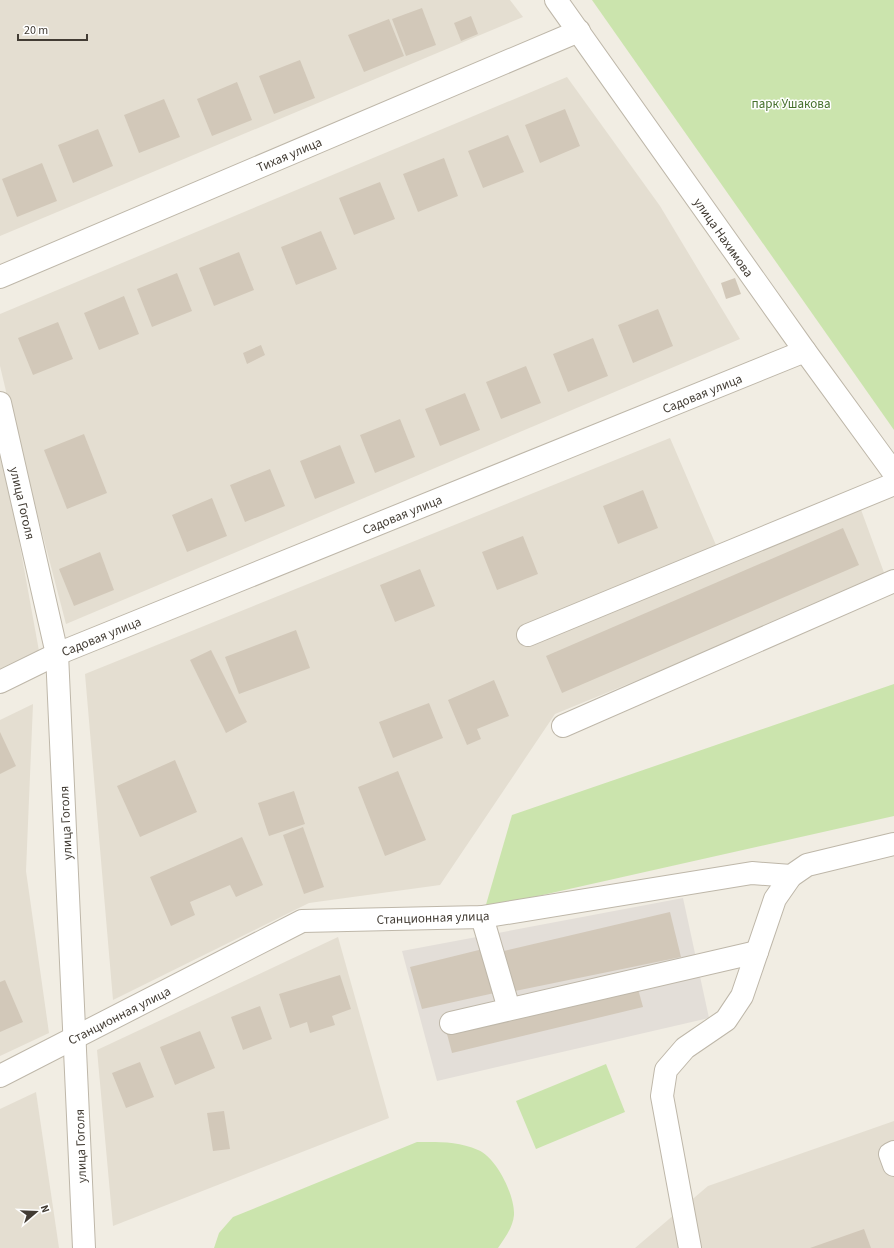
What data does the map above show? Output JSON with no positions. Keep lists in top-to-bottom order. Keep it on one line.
{"streets":{"street":["Тихая улица","улица Нахимова","Садовая улица","улица Гоголя","Станционная улица"]},"crossings":[["Тихая улица","улица Нахимова"],["улица Нахимова","Садовая улица"],["Садовая улица","улица Гоголя"],["улица Гоголя","Станционная улица"]],"parks":["парк Ушакова"],"scale_bar":"20 m","north":"right"}
